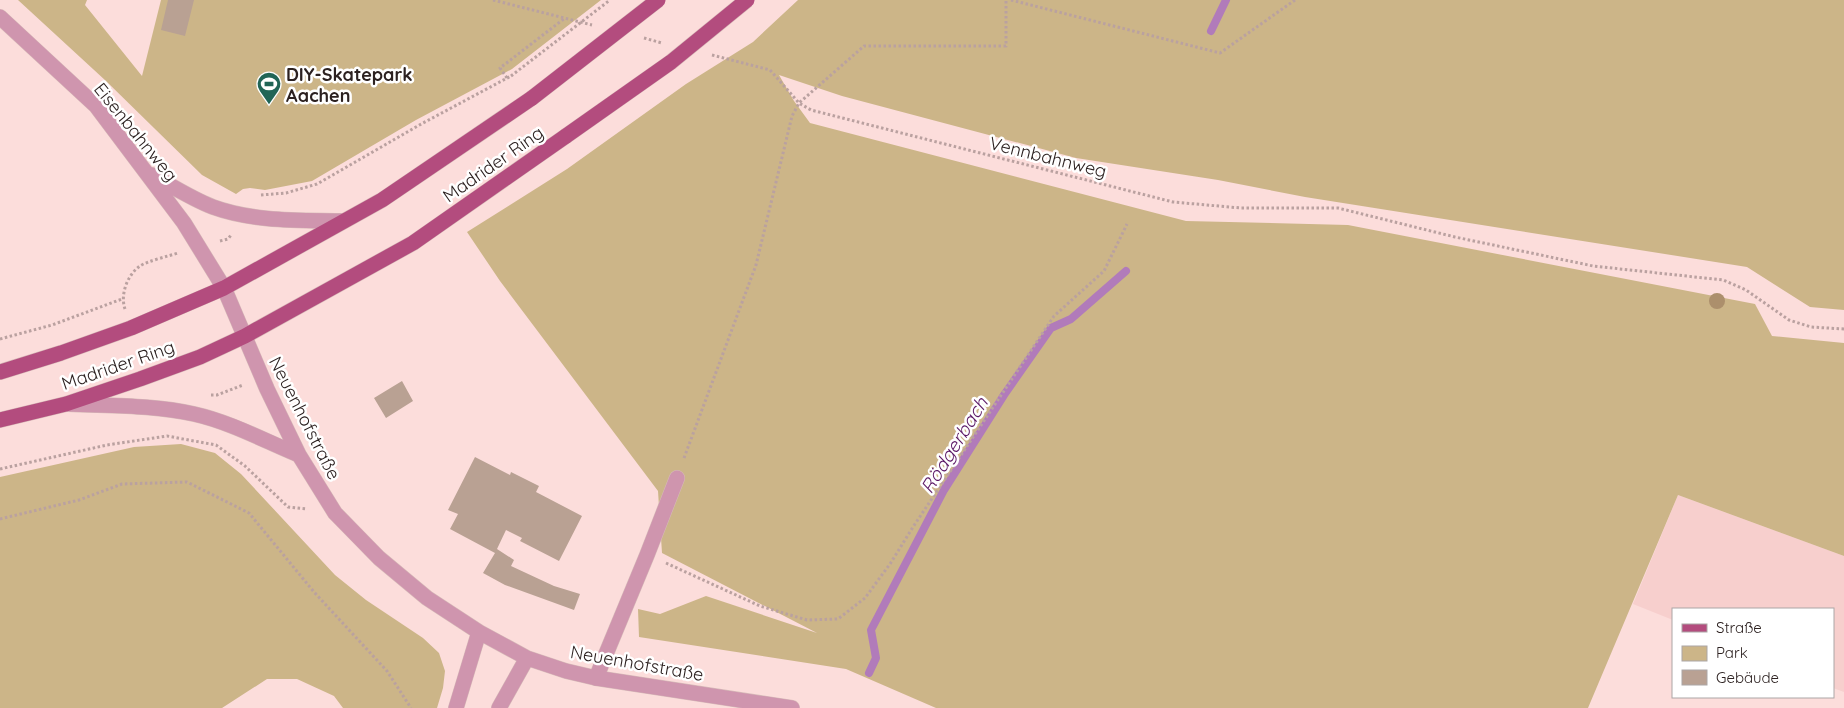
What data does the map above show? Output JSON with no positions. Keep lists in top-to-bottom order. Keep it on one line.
{"streets":{"main road":["Madrider Ring"],"street":["Eisenbahnweg","Neuenhofstraße"],"path":["Vennbahnweg"]},"crossings":[["Eisenbahnweg","Madrider Ring"],["Madrider Ring","Neuenhofstraße"]],"water":["Rödgerbach"],"places":{"sports":["DIY-Skatepark Aachen"]},"legend":["Straße","Park","Gebäude"]}
